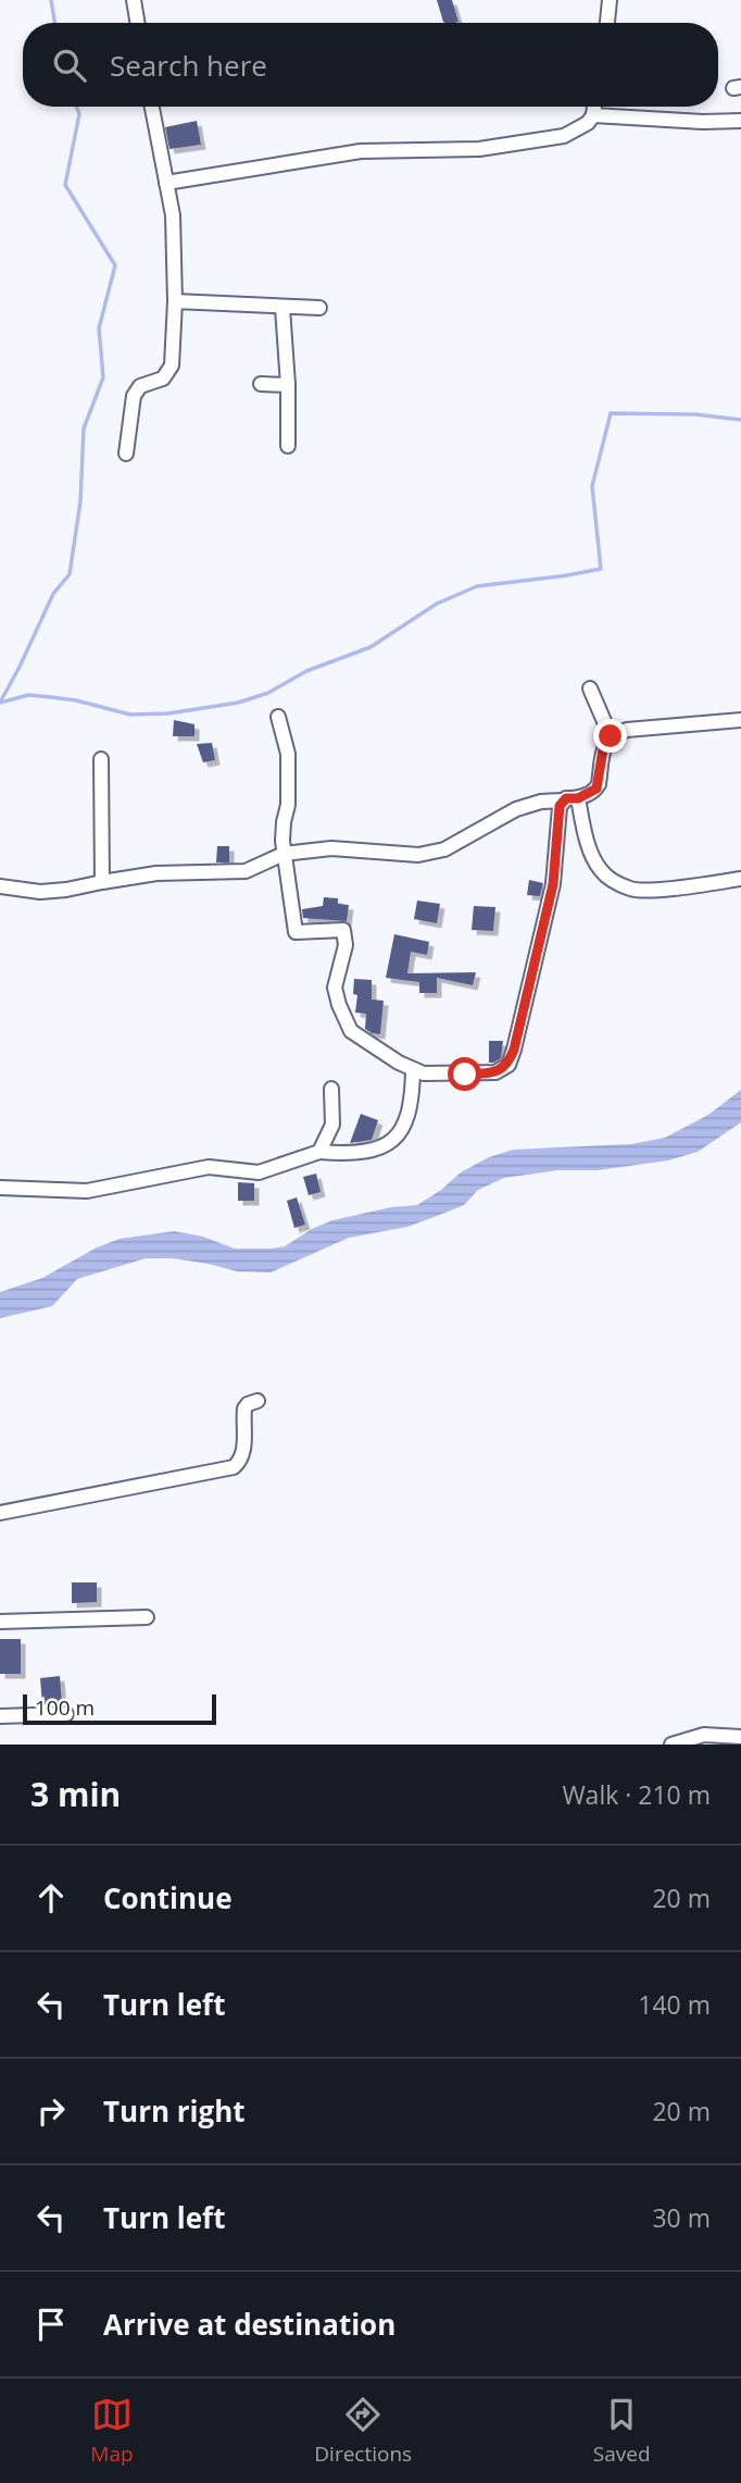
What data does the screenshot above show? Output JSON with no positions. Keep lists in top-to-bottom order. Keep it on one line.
{"scale_bar":"100 m","page":{"search":"Search here","scale":"100 m","heading":["3 min","Walk · 210 m"],"list":[["Continue","20 m"],["Turn left","140 m"],["Turn right","20 m"],["Turn left","30 m"],"Arrive at destination"],"nav":["Map","Directions","Saved"]}}
